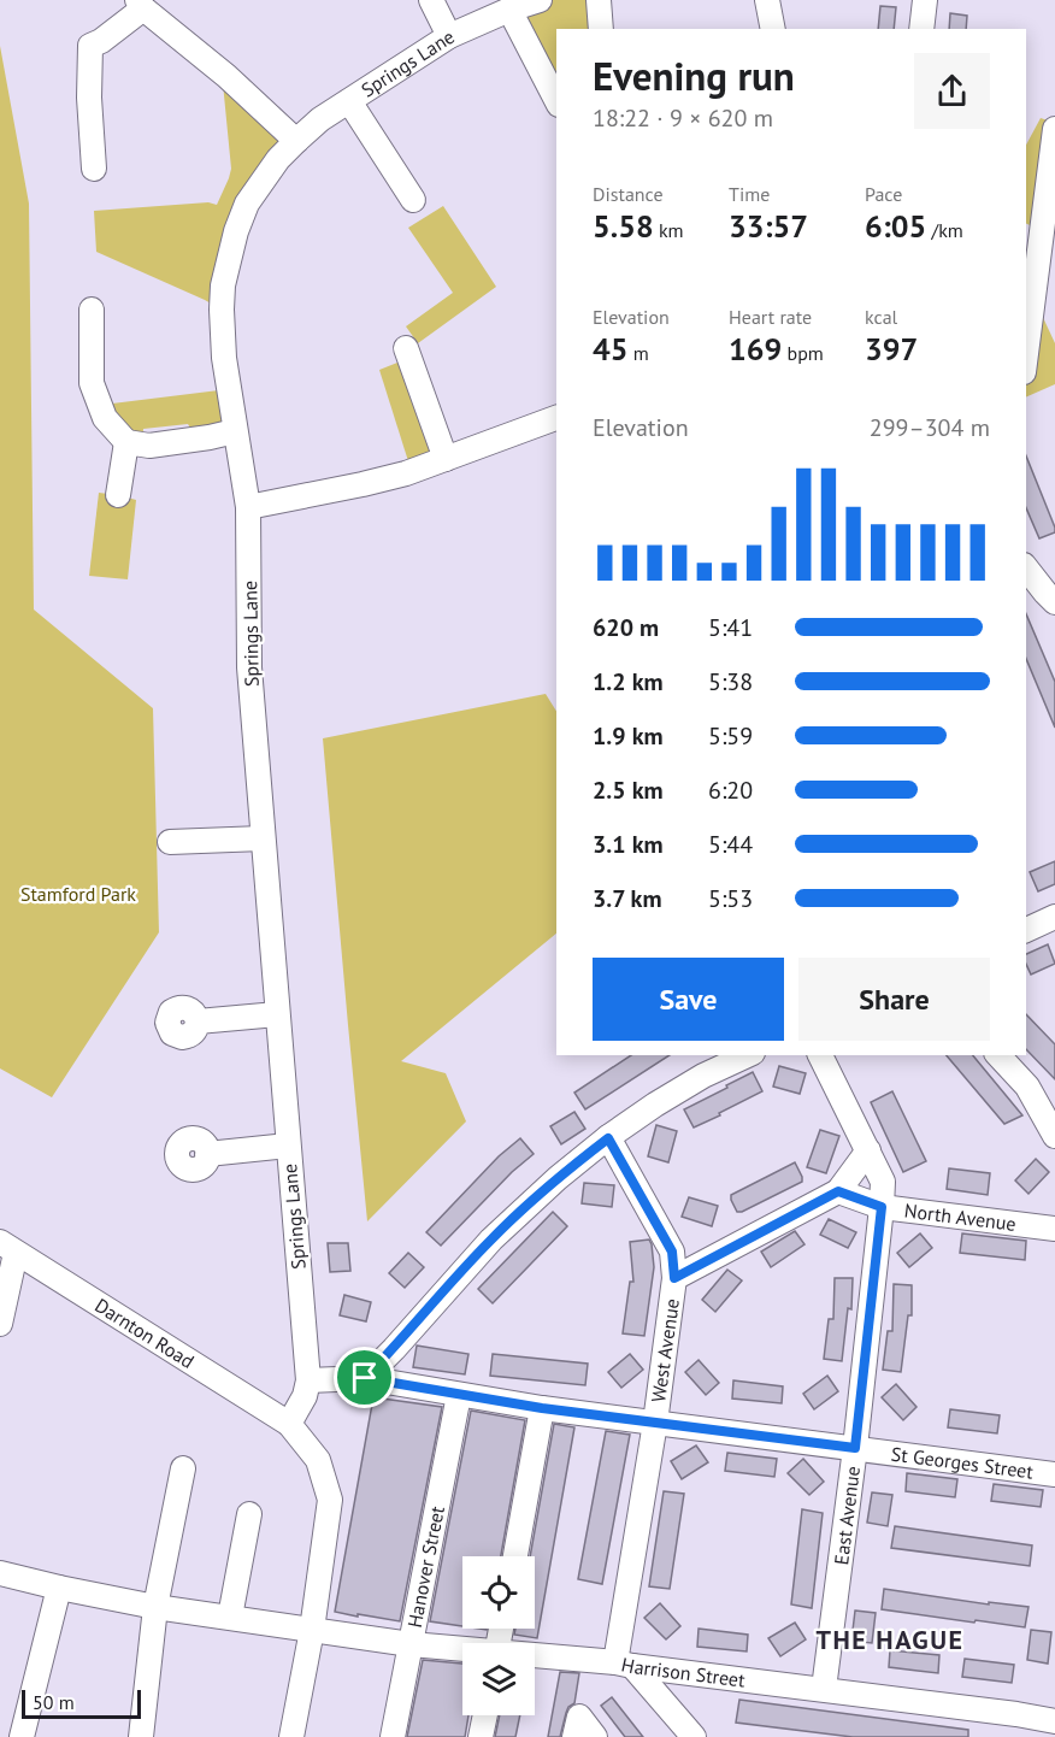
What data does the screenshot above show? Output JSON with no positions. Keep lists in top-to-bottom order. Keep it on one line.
{"streets":{"street":["Springs Lane","North Avenue","Darnton Road","West Avenue","St Georges Street","East Avenue","Hanover Street","Harrison Street"]},"crossings":[["Springs Lane","Darnton Road"],["Springs Lane","St Georges Street"],["North Avenue","East Avenue"],["Darnton Road","Harrison Street"],["West Avenue","St Georges Street"],["West Avenue","Harrison Street"],["St Georges Street","East Avenue"],["St Georges Street","Hanover Street"],["East Avenue","Harrison Street"],["Hanover Street","Harrison Street"]],"districts":["THE HAGUE"],"parks":["Stamford Park"],"scale_bar":"50 m","page":{"heading":["Evening run","18:22 · 9 × 620 m"],"stats":[["Distance","5.58 km"],["Time","33:57"],["Pace","6:05 /km"],["Elevation","45 m"],["Heart rate","169 bpm"],["kcal","397"]],"chart":["Elevation","299–304 m"],"list":[{"name":"620 m","note":"5:41"},{"name":"1.2 km","note":"5:38"},{"name":"1.9 km","note":"5:59"},{"name":"2.5 km","note":"6:20"},{"name":"3.1 km","note":"5:44"},{"name":"3.7 km","note":"5:53"}],"buttons":["Save","Share"],"scale":"50 m"}}
